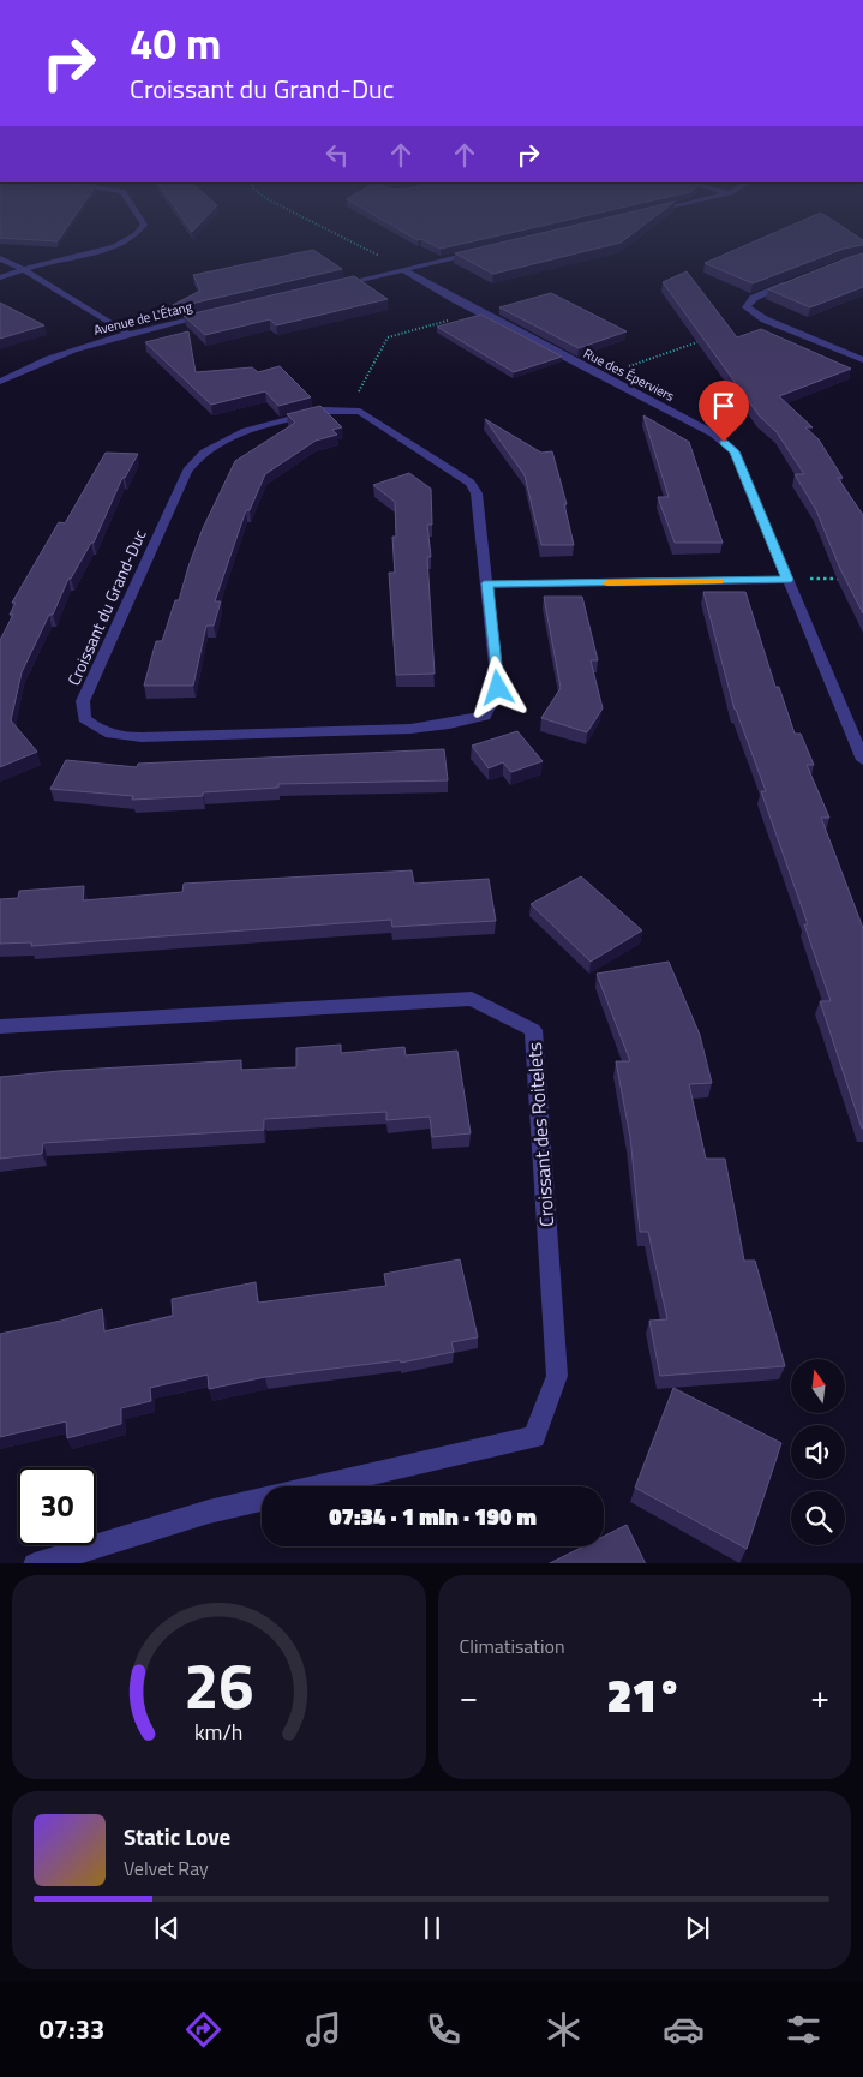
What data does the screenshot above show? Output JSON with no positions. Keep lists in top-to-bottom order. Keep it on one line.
{"streets":{"street":["Avenue de L'Étang","Rue des Éperviers","Croissant du Grand-Duc","Croissant des Roitelets"]},"north":"top","page":{"turn":["40 m","Croissant du Grand-Duc"],"limit":"30","trip":"07:34 · 1 min · 190 m","tile":"Climatisation","heat":["−","21°","+"],"song":["Static Love","Velvet Ray"],"tabs":"07:33","gauge":["26","km/h"]}}
